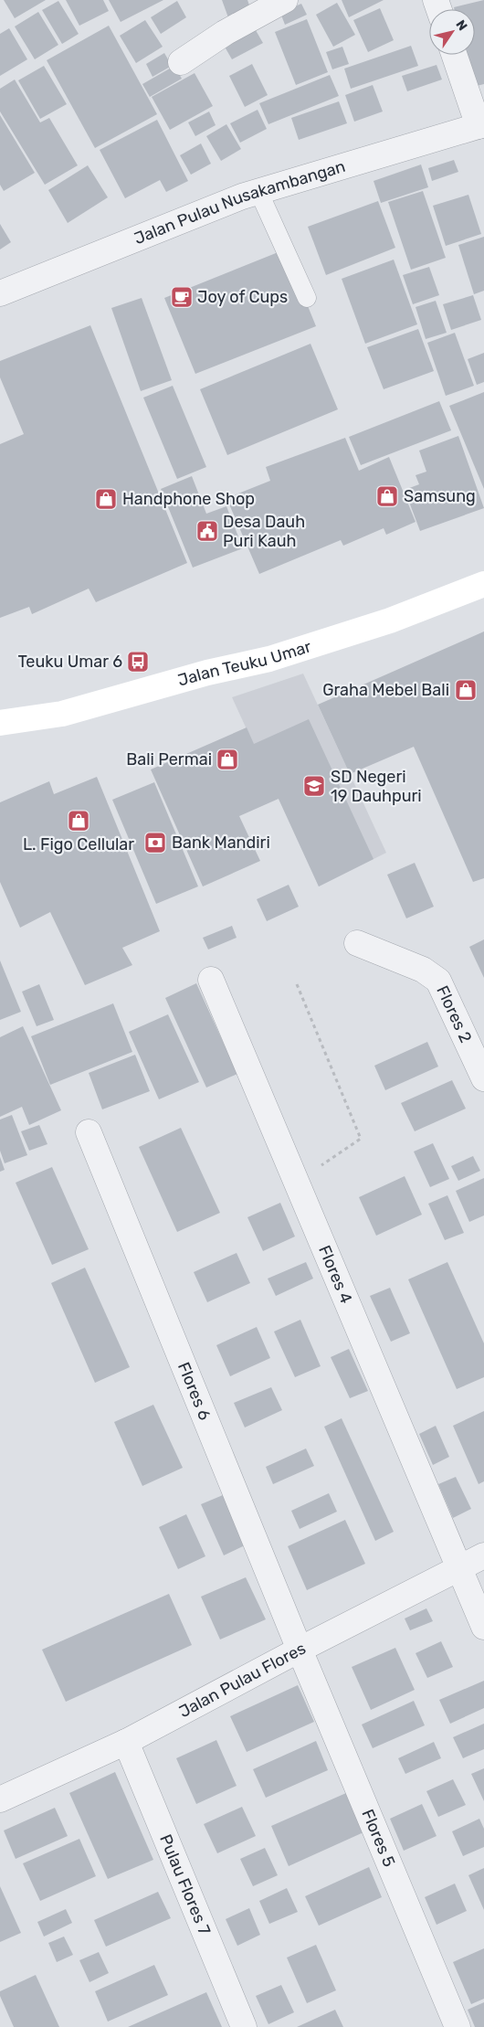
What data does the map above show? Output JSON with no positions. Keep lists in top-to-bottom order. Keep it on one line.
{"streets":{"main road":["Jalan Teuku Umar"],"street":["Jalan Pulau Nusakambangan","Flores 2","Flores 4","Flores 6","Jalan Pulau Flores","Flores 5","Pulau Flores 7"]},"crossings":[["Flores 4","Jalan Pulau Flores"],["Flores 6","Jalan Pulau Flores"],["Flores 6","Flores 5"],["Jalan Pulau Flores","Flores 5"],["Jalan Pulau Flores","Pulau Flores 7"]],"places":{"cafe":["Joy of Cups"],"shop":["Samsung","Handphone Shop","Graha Mebel Bali","Bali Permai","L. Figo Cellular"],"public building":["Desa Dauh Puri Kauh"],"bus stop":["Teuku Umar 6"],"school or university":["SD Negeri 19 Dauhpuri"],"bank":["Bank Mandiri"]},"north":"top right"}
